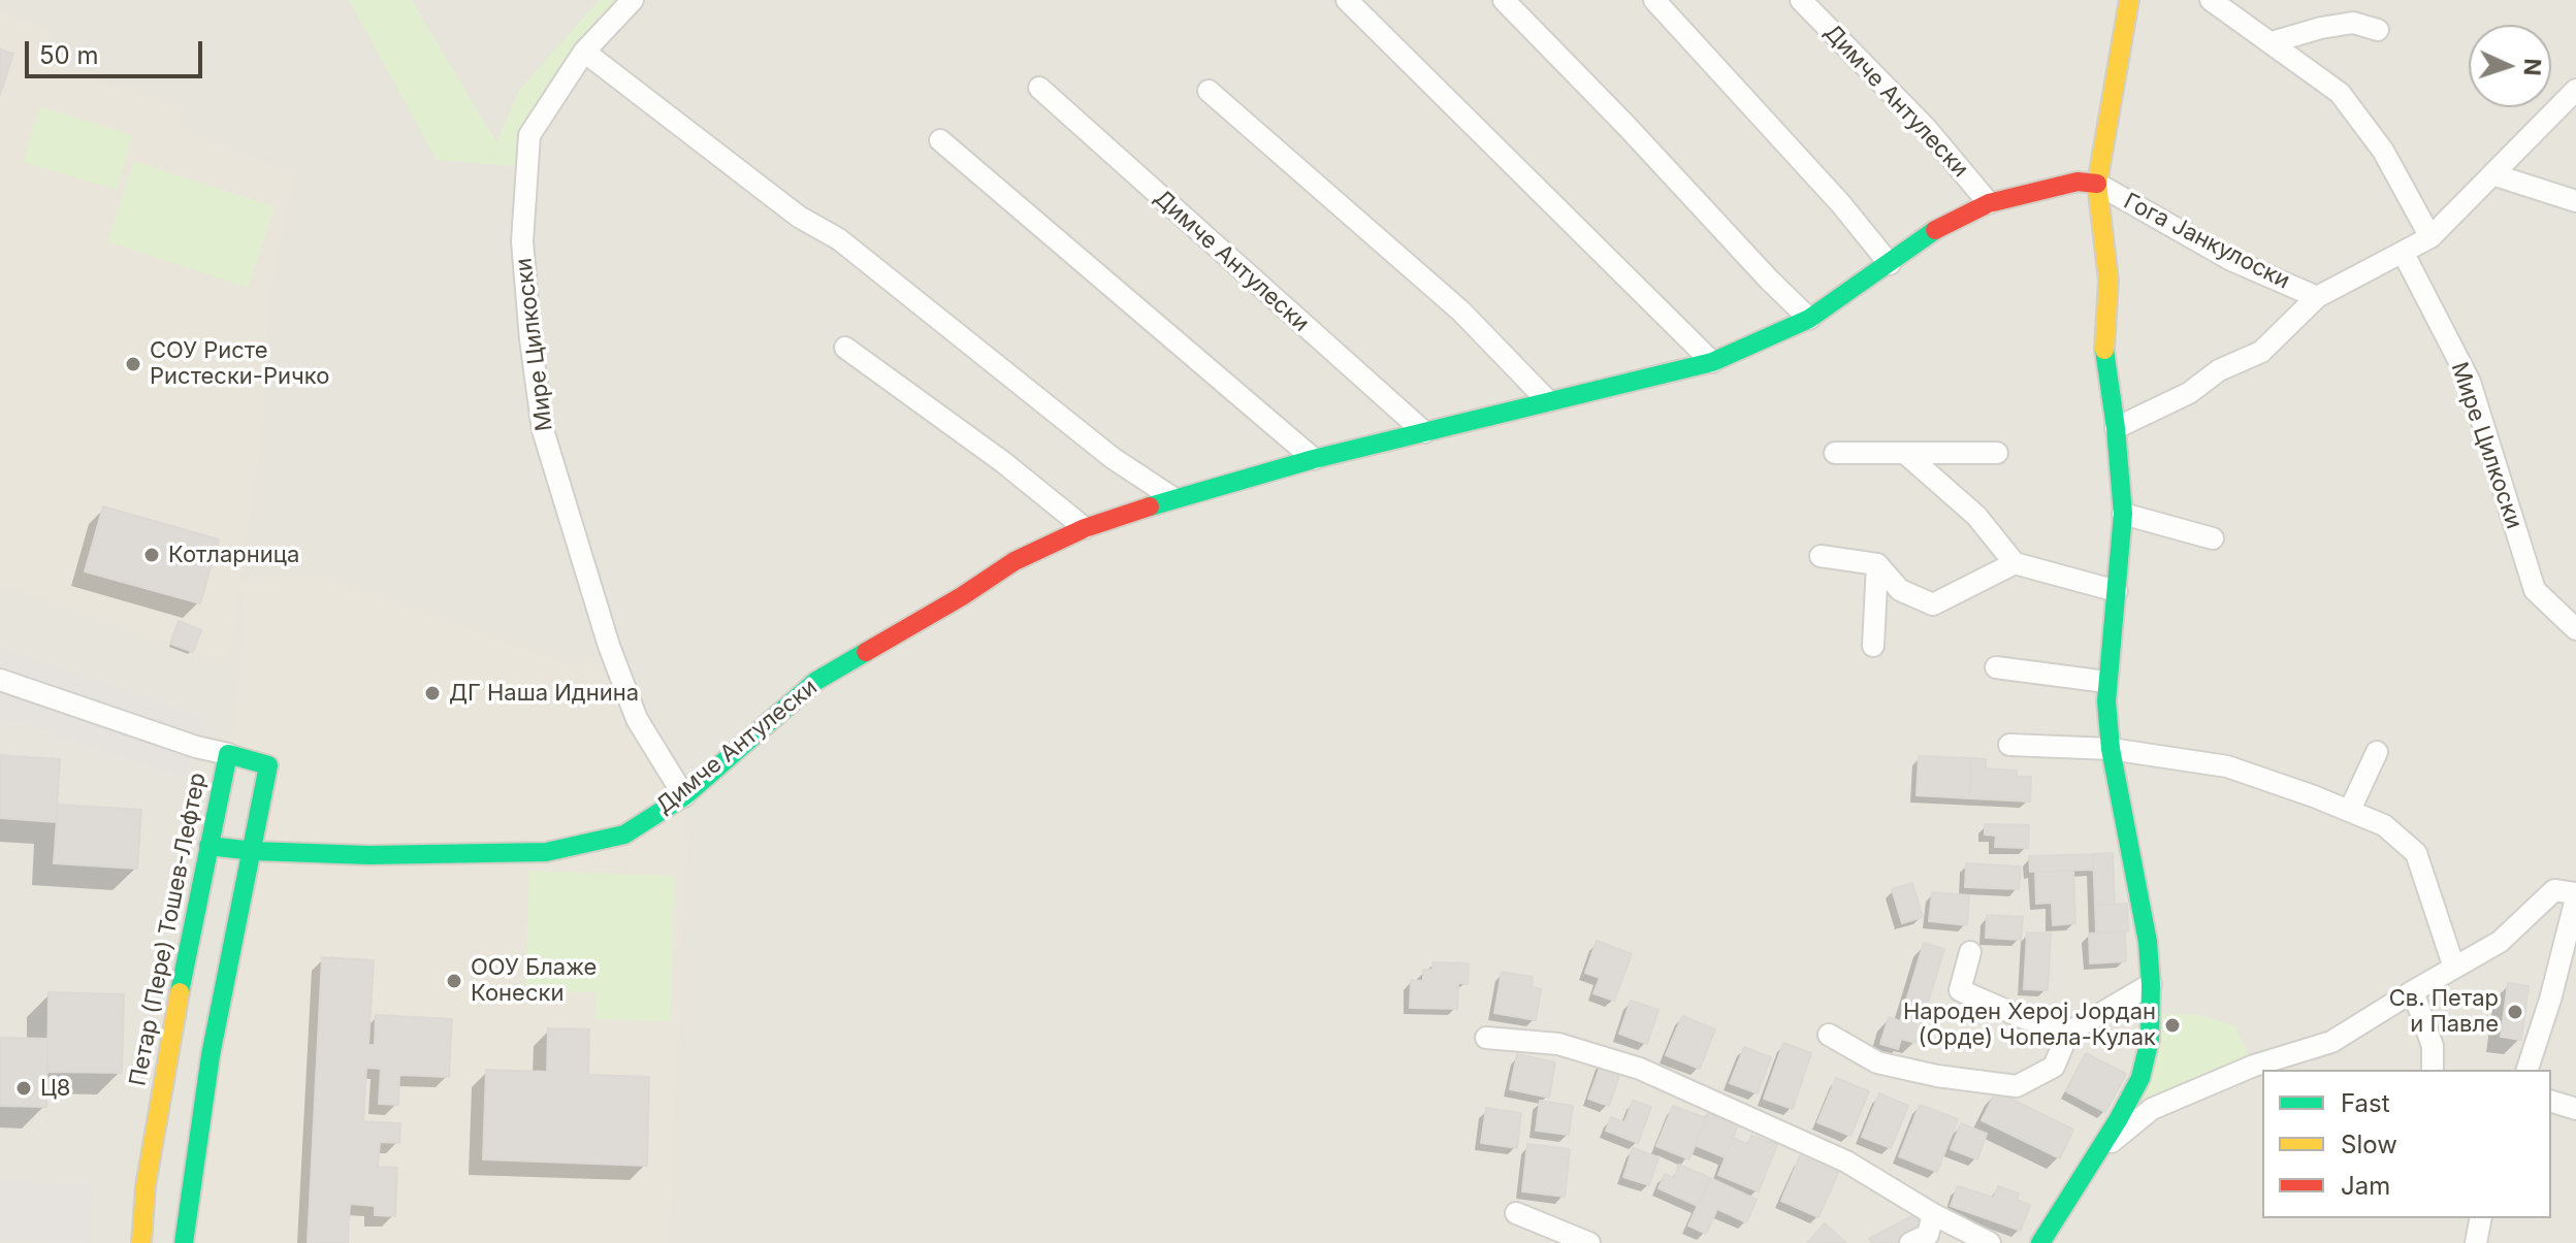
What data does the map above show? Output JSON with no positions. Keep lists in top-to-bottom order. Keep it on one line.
{"streets":{"street":["Димче Антулески","Гога Јанкулоски","Мире Цилкоски","Петар (Пере) Тошев-Лефтер"]},"crossings":[["Димче Антулески","Гога Јанкулоски"],["Димче Антулески","Мире Цилкоски"],["Димче Антулески","Петар (Пере) Тошев-Лефтер"],["Гога Јанкулоски","Мире Цилкоски"]],"places":["СОУ Ристе Ристески-Ричко","Котларница","ДГ Наша Иднина","ООУ Блаже Конески","Св. Петар и Павле","Народен Херој Јордан (Орде) Чопела-Кулак","Ц8"],"legend":["Fast","Slow","Jam"],"scale_bar":"50 m","north":"right"}
